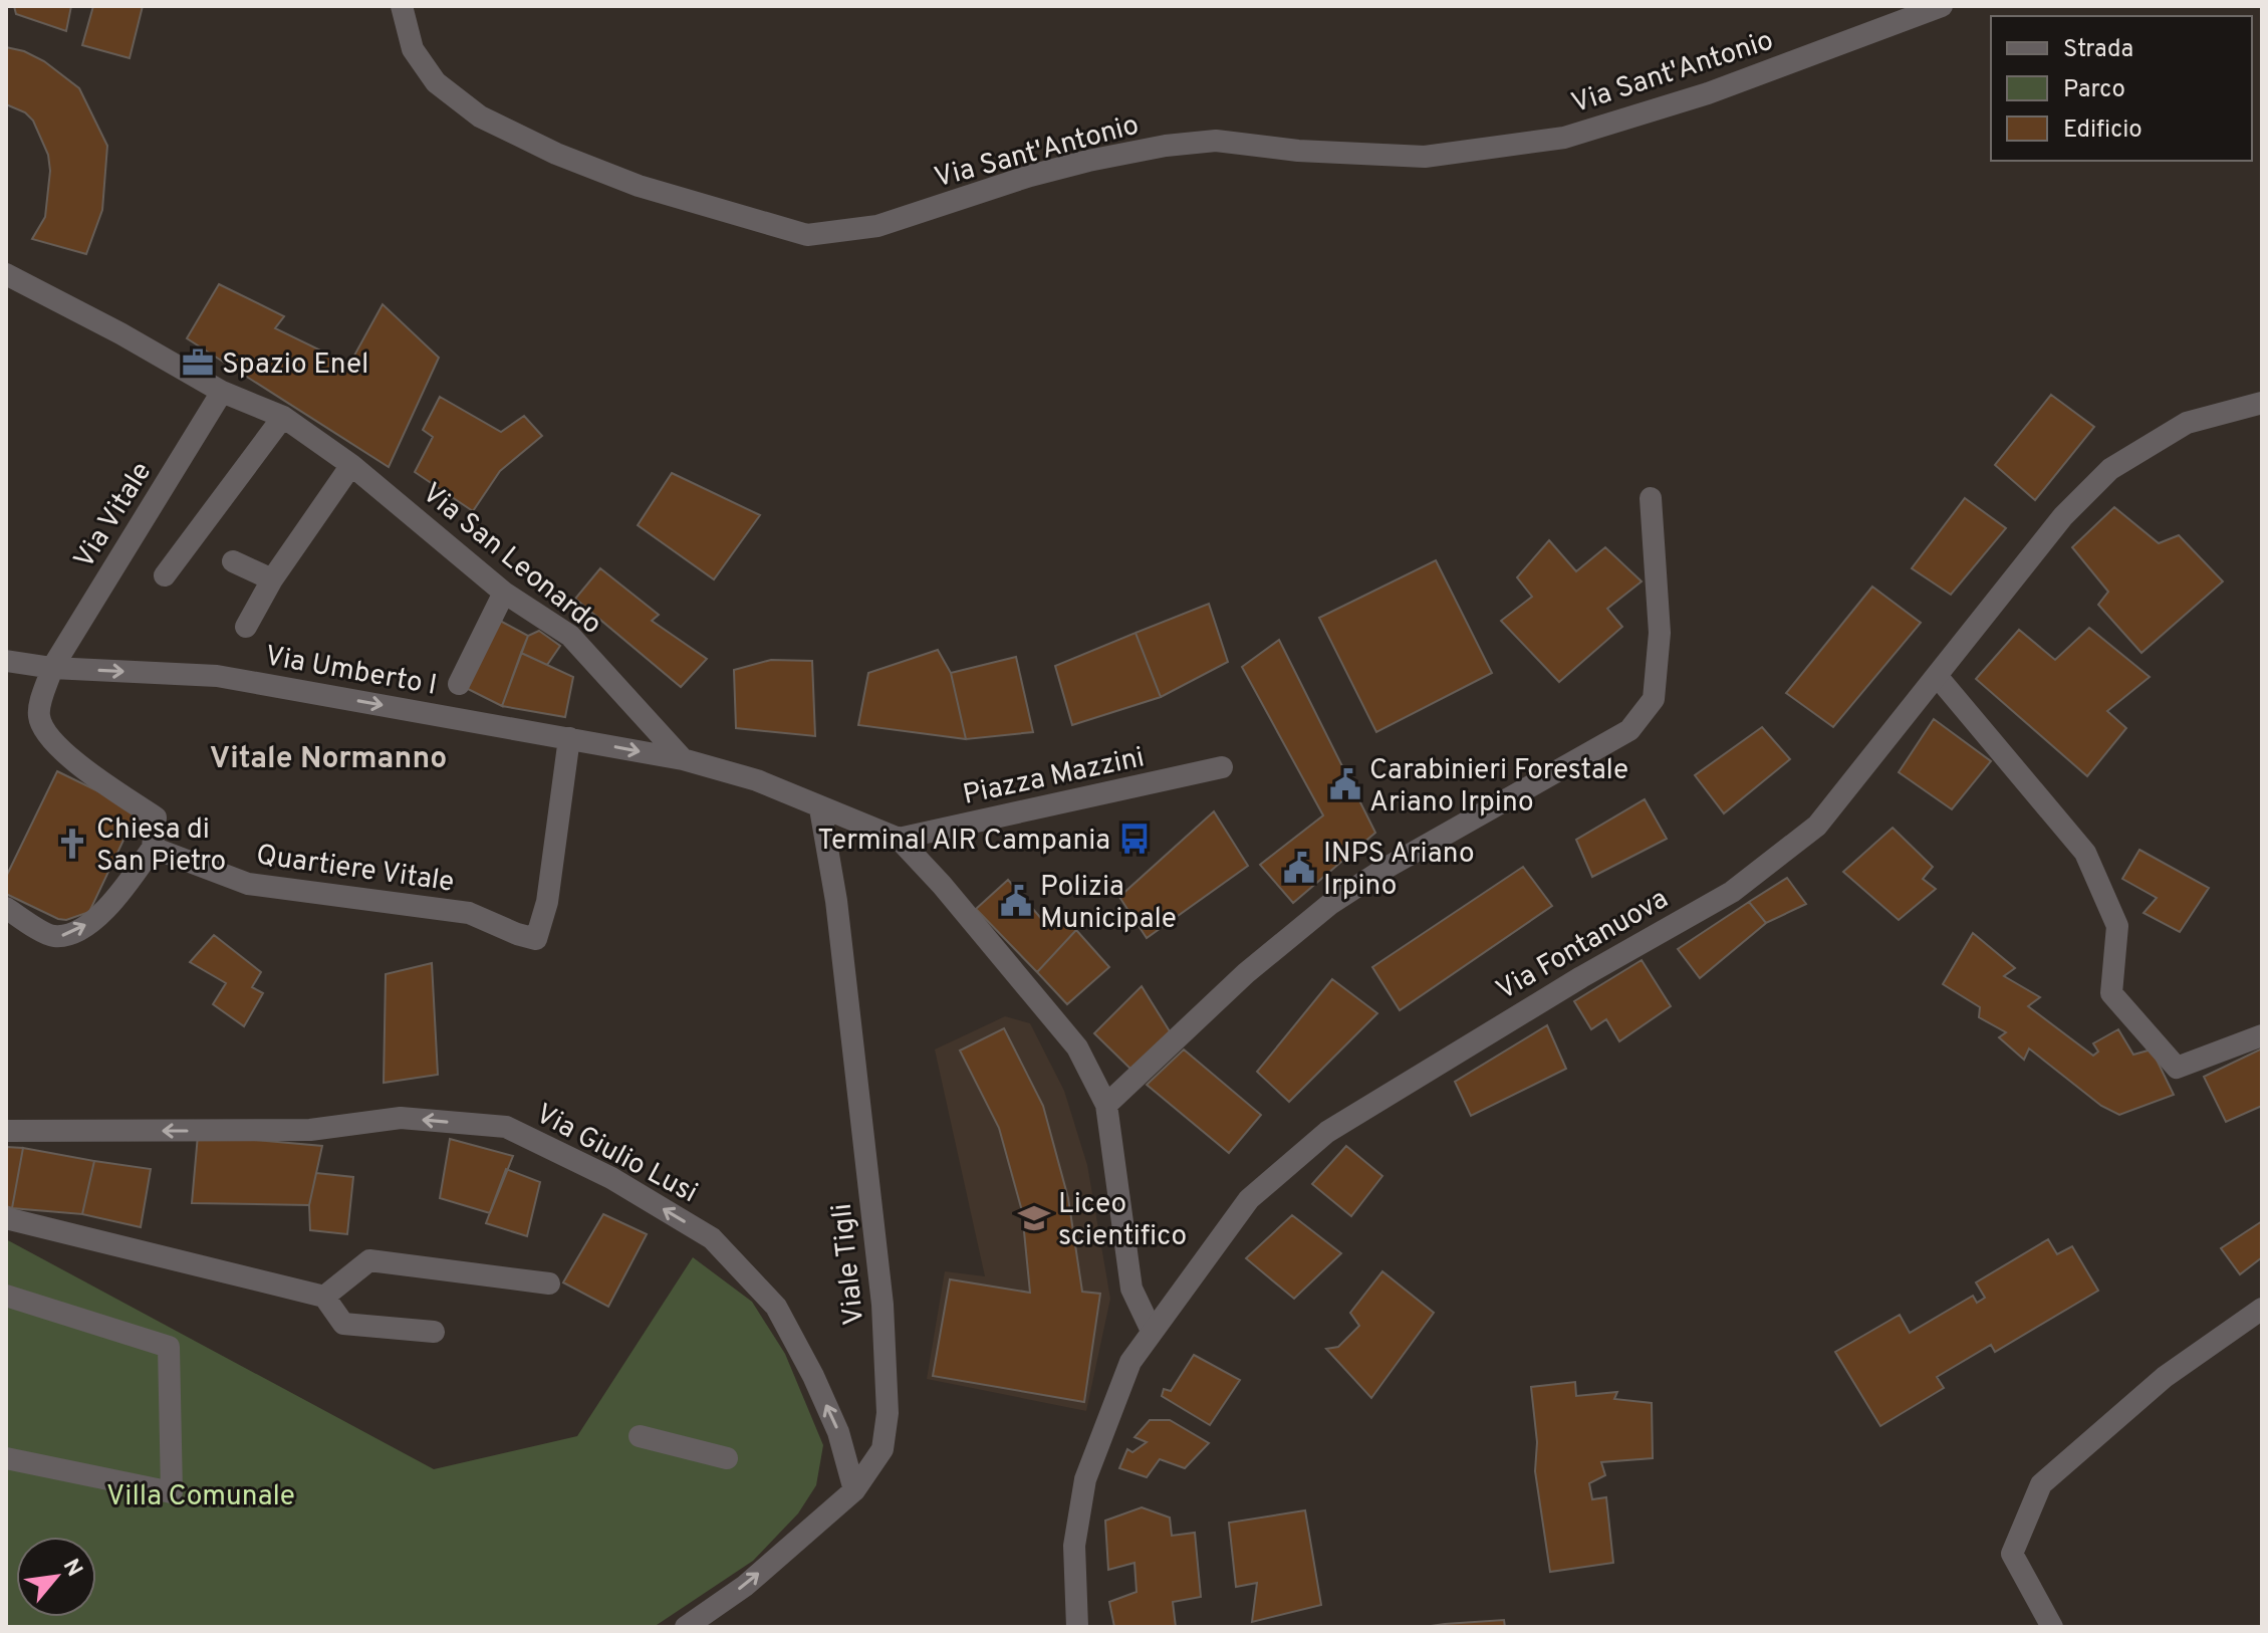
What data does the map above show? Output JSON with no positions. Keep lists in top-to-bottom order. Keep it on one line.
{"streets":{"street":["Via Sant'Antonio","Via Vitale","Via San Leonardo","Via Umberto I","Piazza Mazzini","Quartiere Vitale","Via Fontanuova","Via Giulio Lusi","Viale Tigli"]},"crossings":[["Via Vitale","Via San Leonardo"],["Via Vitale","Via Umberto I"],["Via San Leonardo","Via Umberto I"],["Via Umberto I","Quartiere Vitale"],["Via Giulio Lusi","Viale Tigli"]],"one_way":["Via Umberto I"],"districts":["Vitale Normanno"],"parks":["Villa Comunale"],"places":{"office":["Spazio Enel"],"public building":["Carabinieri Forestale Ariano Irpino","INPS Ariano Irpino","Polizia Municipale"],"bus stop":["Terminal AIR Campania"],"church":["Chiesa di San Pietro"],"school or university":["Liceo scientifico"]},"legend":["Strada","Parco","Edificio"],"north":"top right"}
